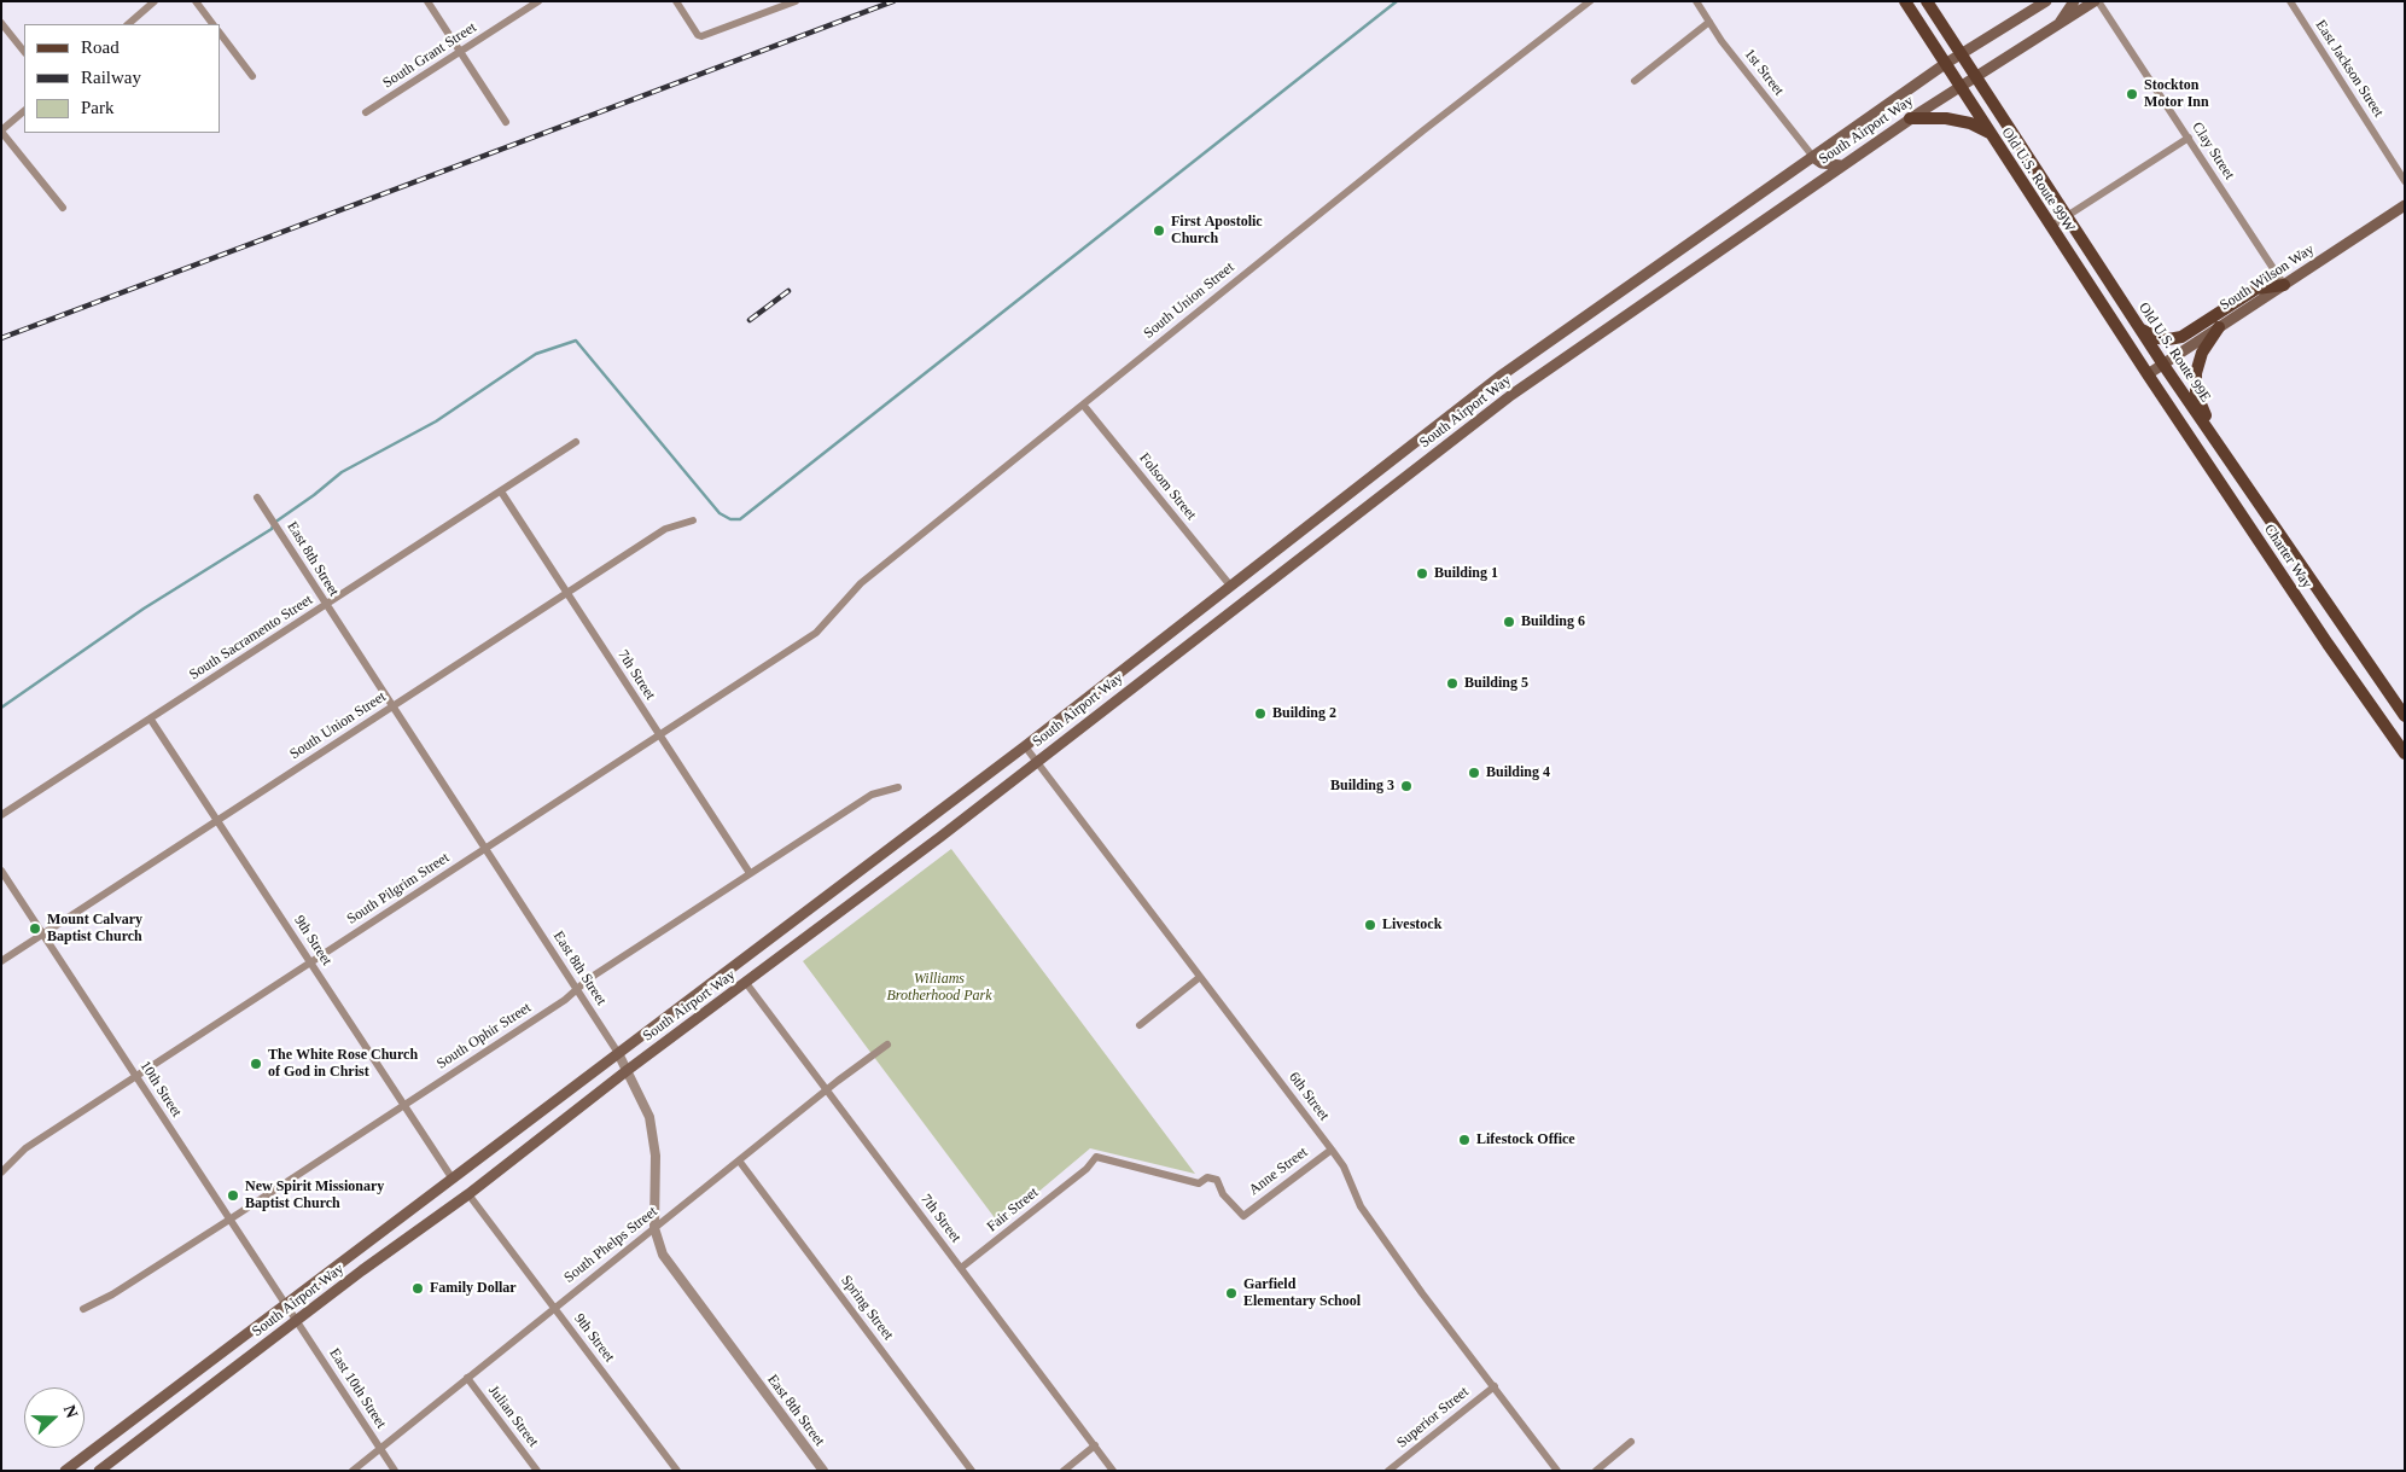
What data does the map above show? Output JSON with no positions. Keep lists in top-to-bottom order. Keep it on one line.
{"streets":{"main road":["South Airport Way","Old U.S. Route 99W","South Wilson Way","Old U.S. Route 99E","Charter Way"],"street":["South Grant Street","East Jackson Street","1st Street","Clay Street","South Union Street","Folsom Street","East 8th Street","South Sacramento Street","7th Street","South Pilgrim Street","9th Street","South Ophir Street","10th Street","6th Street","Anne Street","Fair Street","South Phelps Street","Spring Street","East 10th Street","Julian Street","Superior Street"]},"crossings":[["1st Street","South Airport Way"],["South Airport Way","Clay Street"],["South Airport Way","Old U.S. Route 99W"],["South Airport Way","Old U.S. Route 99E"],["South Airport Way","Folsom Street"],["South Airport Way","East 8th Street"],["South Airport Way","7th Street"],["South Airport Way","9th Street"],["South Airport Way","10th Street"],["South Airport Way","6th Street"],["South Airport Way","East 10th Street"],["Clay Street","South Wilson Way"],["Old U.S. Route 99W","South Wilson Way"],["Old U.S. Route 99W","Charter Way"],["South Wilson Way","Old U.S. Route 99E"],["South Wilson Way","Charter Way"],["South Union Street","Folsom Street"],["South Union Street","East 8th Street"],["South Union Street","7th Street"],["South Union Street","South Pilgrim Street"],["South Union Street","9th Street"],["South Union Street","10th Street"],["East 8th Street","South Sacramento Street"],["East 8th Street","South Pilgrim Street"],["East 8th Street","South Ophir Street"],["East 8th Street","South Phelps Street"],["South Sacramento Street","7th Street"],["South Sacramento Street","9th Street"],["7th Street","South Pilgrim Street"],["7th Street","South Ophir Street"],["7th Street","Fair Street"],["7th Street","South Phelps Street"],["South Pilgrim Street","9th Street"],["South Pilgrim Street","10th Street"],["9th Street","South Ophir Street"],["9th Street","South Phelps Street"],["South Ophir Street","10th Street"],["10th Street","East 10th Street"],["6th Street","Anne Street"],["6th Street","Superior Street"],["Anne Street","Fair Street"],["South Phelps Street","Spring Street"],["South Phelps Street","East 10th Street"],["South Phelps Street","Julian Street"]],"parks":["Williams Brotherhood Park"],"places":["Stockton Motor Inn","First Apostolic Church","Building 1","Building 6","Building 5","Building 2","Building 4","Building 3","Livestock","Mount Calvary Baptist Church","The White Rose Church of God in Christ","Lifestock Office","New Spirit Missionary Baptist Church","Family Dollar","Garfield Elementary School"],"legend":["Road","Railway","Park"],"north":"right"}
